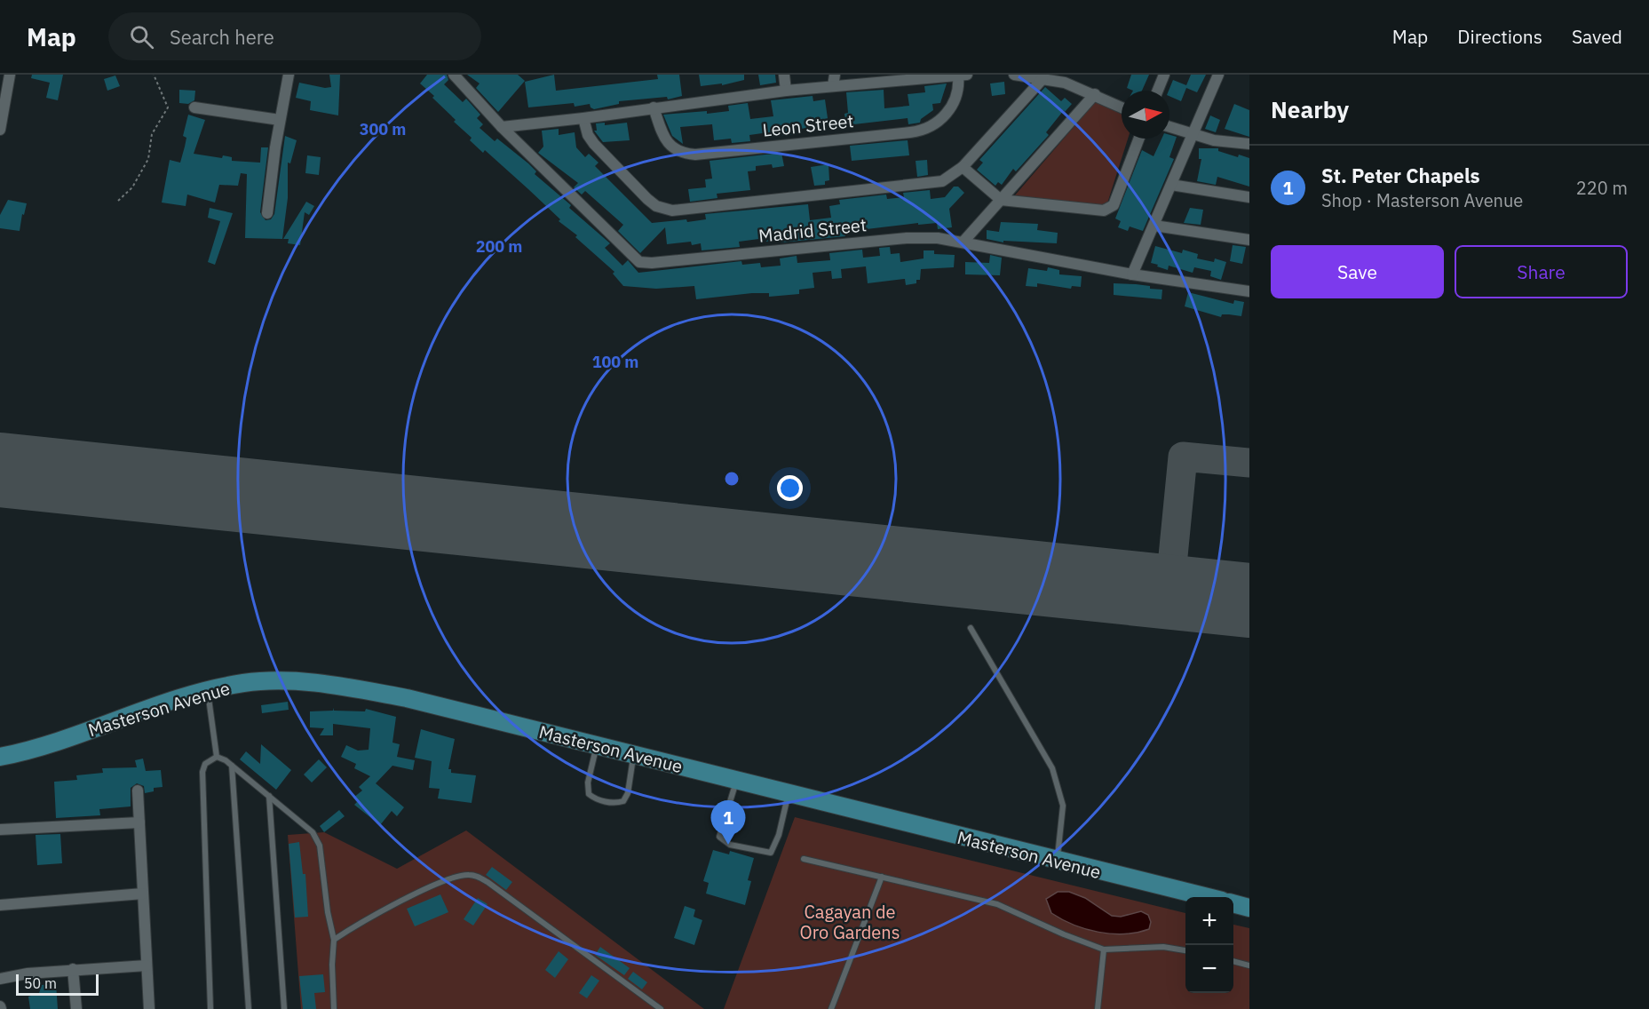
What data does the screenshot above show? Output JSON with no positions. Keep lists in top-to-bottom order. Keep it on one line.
{"streets":{"main road":["Masterson Avenue"],"street":["Leon Street","Madrid Street"]},"parks":["Cagayan de Oro Gardens"],"scale_bar":"50 m","north":"right","page":{"header":"Map","search":"Search here","nav":["Map","Directions","Saved"],"heading":"Nearby","list":[{"mark":"1","name":"St. Peter Chapels","note":"Shop · Masterson Avenue","value":"220 m"}],"buttons":["Save","Share"],"pins":"1","map_buttons":["+","−"],"scale":"50 m"},"rings":["300 m","200 m","100 m"]}
